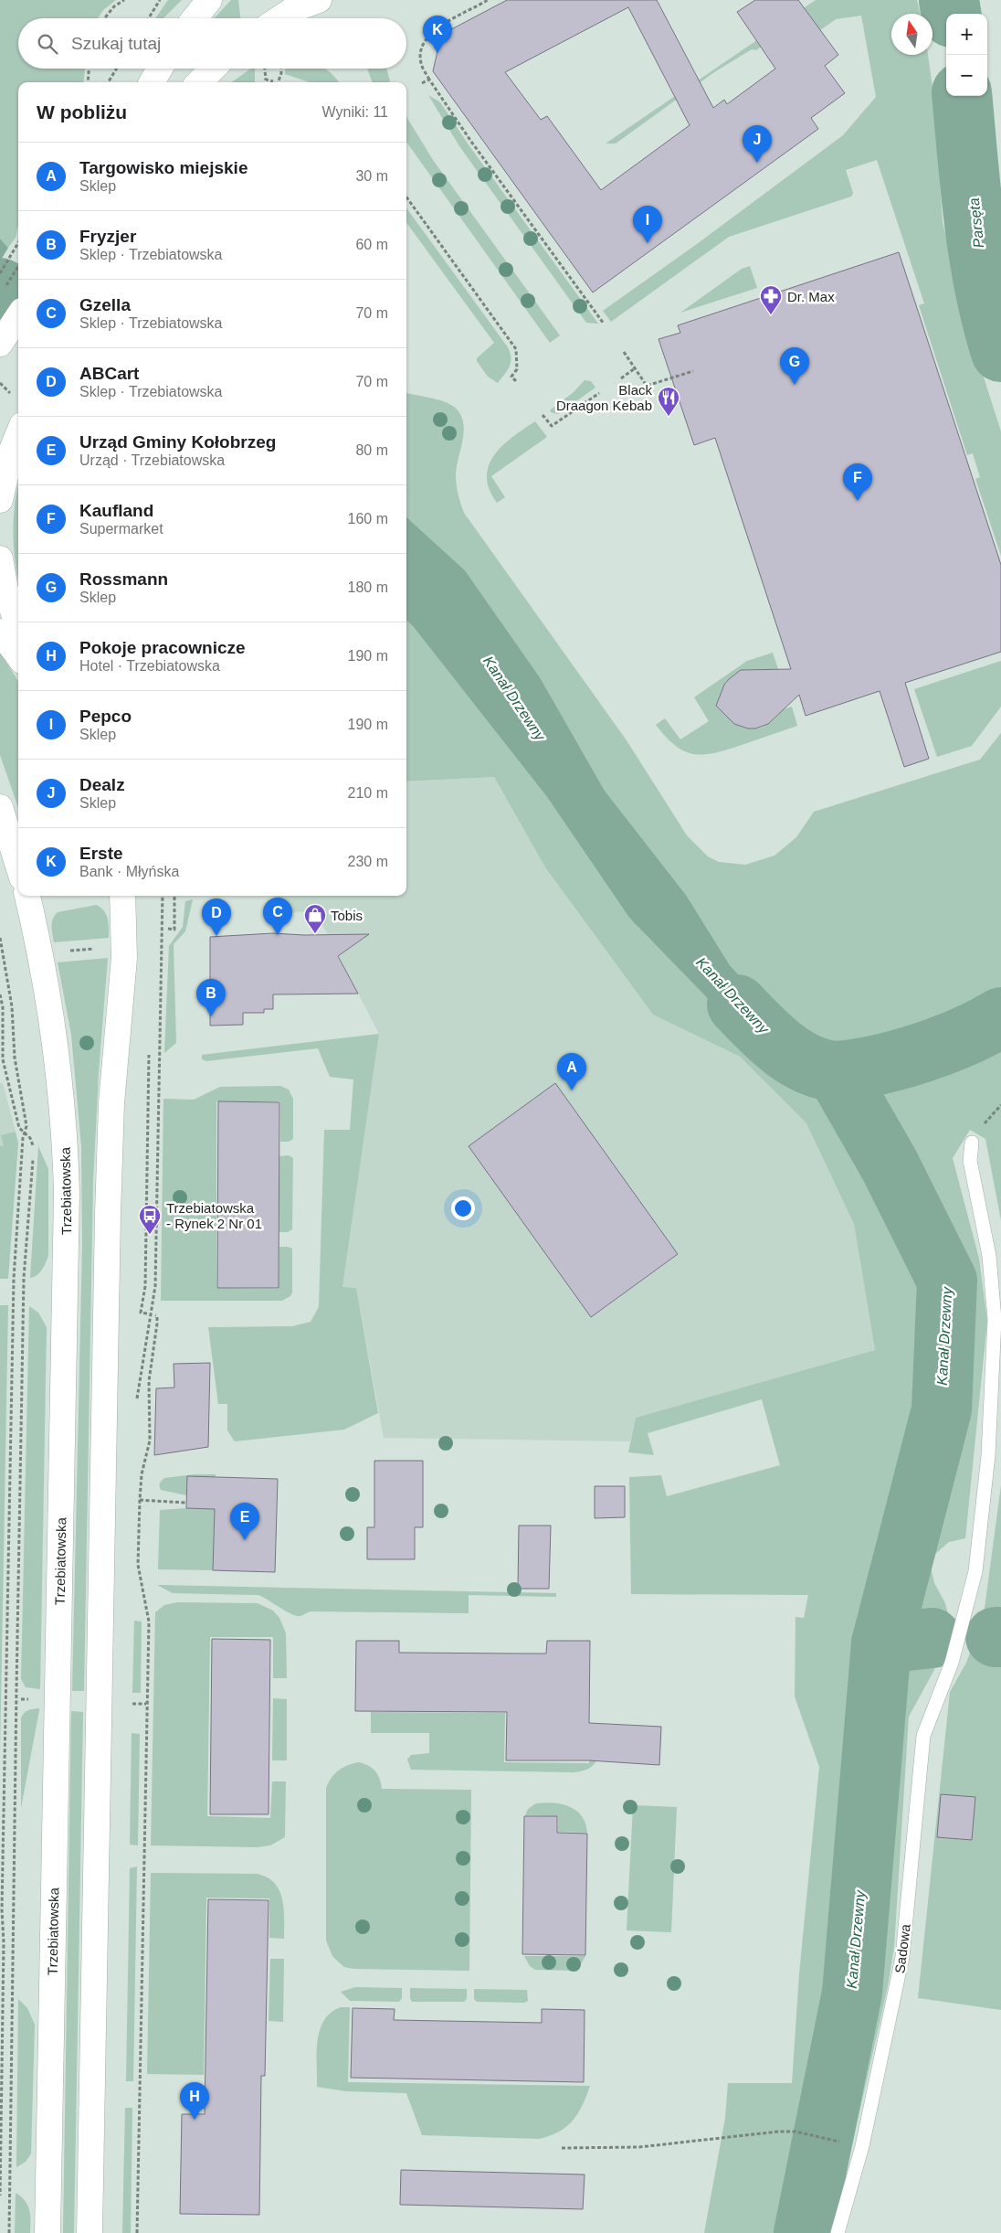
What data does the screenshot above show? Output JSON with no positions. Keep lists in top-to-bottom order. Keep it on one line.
{"streets":{"street":["Trzebiatowska"],"lane":["Sadowa"]},"water":["Parsęta","Kanał Drzewny"],"places":{"pharmacy":["Dr. Max"],"restaurant":["Black Draagon Kebab"],"shop":["Tobis"],"bus stop":["Trzebiatowska - Rynek 2 Nr 01"]},"north":"top","page":{"map_buttons":["+","−"],"pins":["K","J","I","G","F","C","D","B","A","E","H"],"search":"Szukaj tutaj","heading":["W pobliżu","Wyniki: 11"],"list":[{"mark":"A","name":"Targowisko miejskie","note":"Sklep","value":"30 m"},{"mark":"B","name":"Fryzjer","note":"Sklep · Trzebiatowska","value":"60 m"},{"mark":"C","name":"Gzella","note":"Sklep · Trzebiatowska","value":"70 m"},{"mark":"D","name":"ABCart","note":"Sklep · Trzebiatowska","value":"70 m"},{"mark":"E","name":"Urząd Gminy Kołobrzeg","note":"Urząd · Trzebiatowska","value":"80 m"},{"mark":"F","name":"Kaufland","note":"Supermarket","value":"160 m"},{"mark":"G","name":"Rossmann","note":"Sklep","value":"180 m"},{"mark":"H","name":"Pokoje pracownicze","note":"Hotel · Trzebiatowska","value":"190 m"},{"mark":"I","name":"Pepco","note":"Sklep","value":"190 m"},{"mark":"J","name":"Dealz","note":"Sklep","value":"210 m"},{"mark":"K","name":"Erste","note":"Bank · Młyńska","value":"230 m"}]}}
